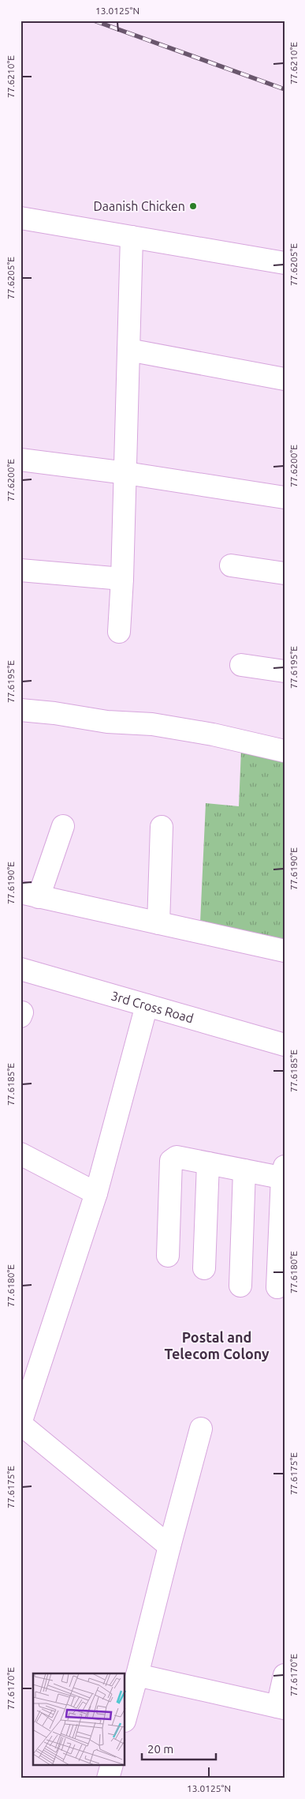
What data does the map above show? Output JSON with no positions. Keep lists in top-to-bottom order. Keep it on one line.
{"streets":{"street":["3rd Cross Road"]},"districts":["Postal and Telecom Colony"],"places":["Daanish Chicken"],"scale_bar":"20 m","coordinates":["13.0125°N","77.6210°E","77.6205°E","77.6200°E","77.6195°E","77.6190°E","77.6185°E","77.6180°E","77.6175°E","77.6170°E"]}
